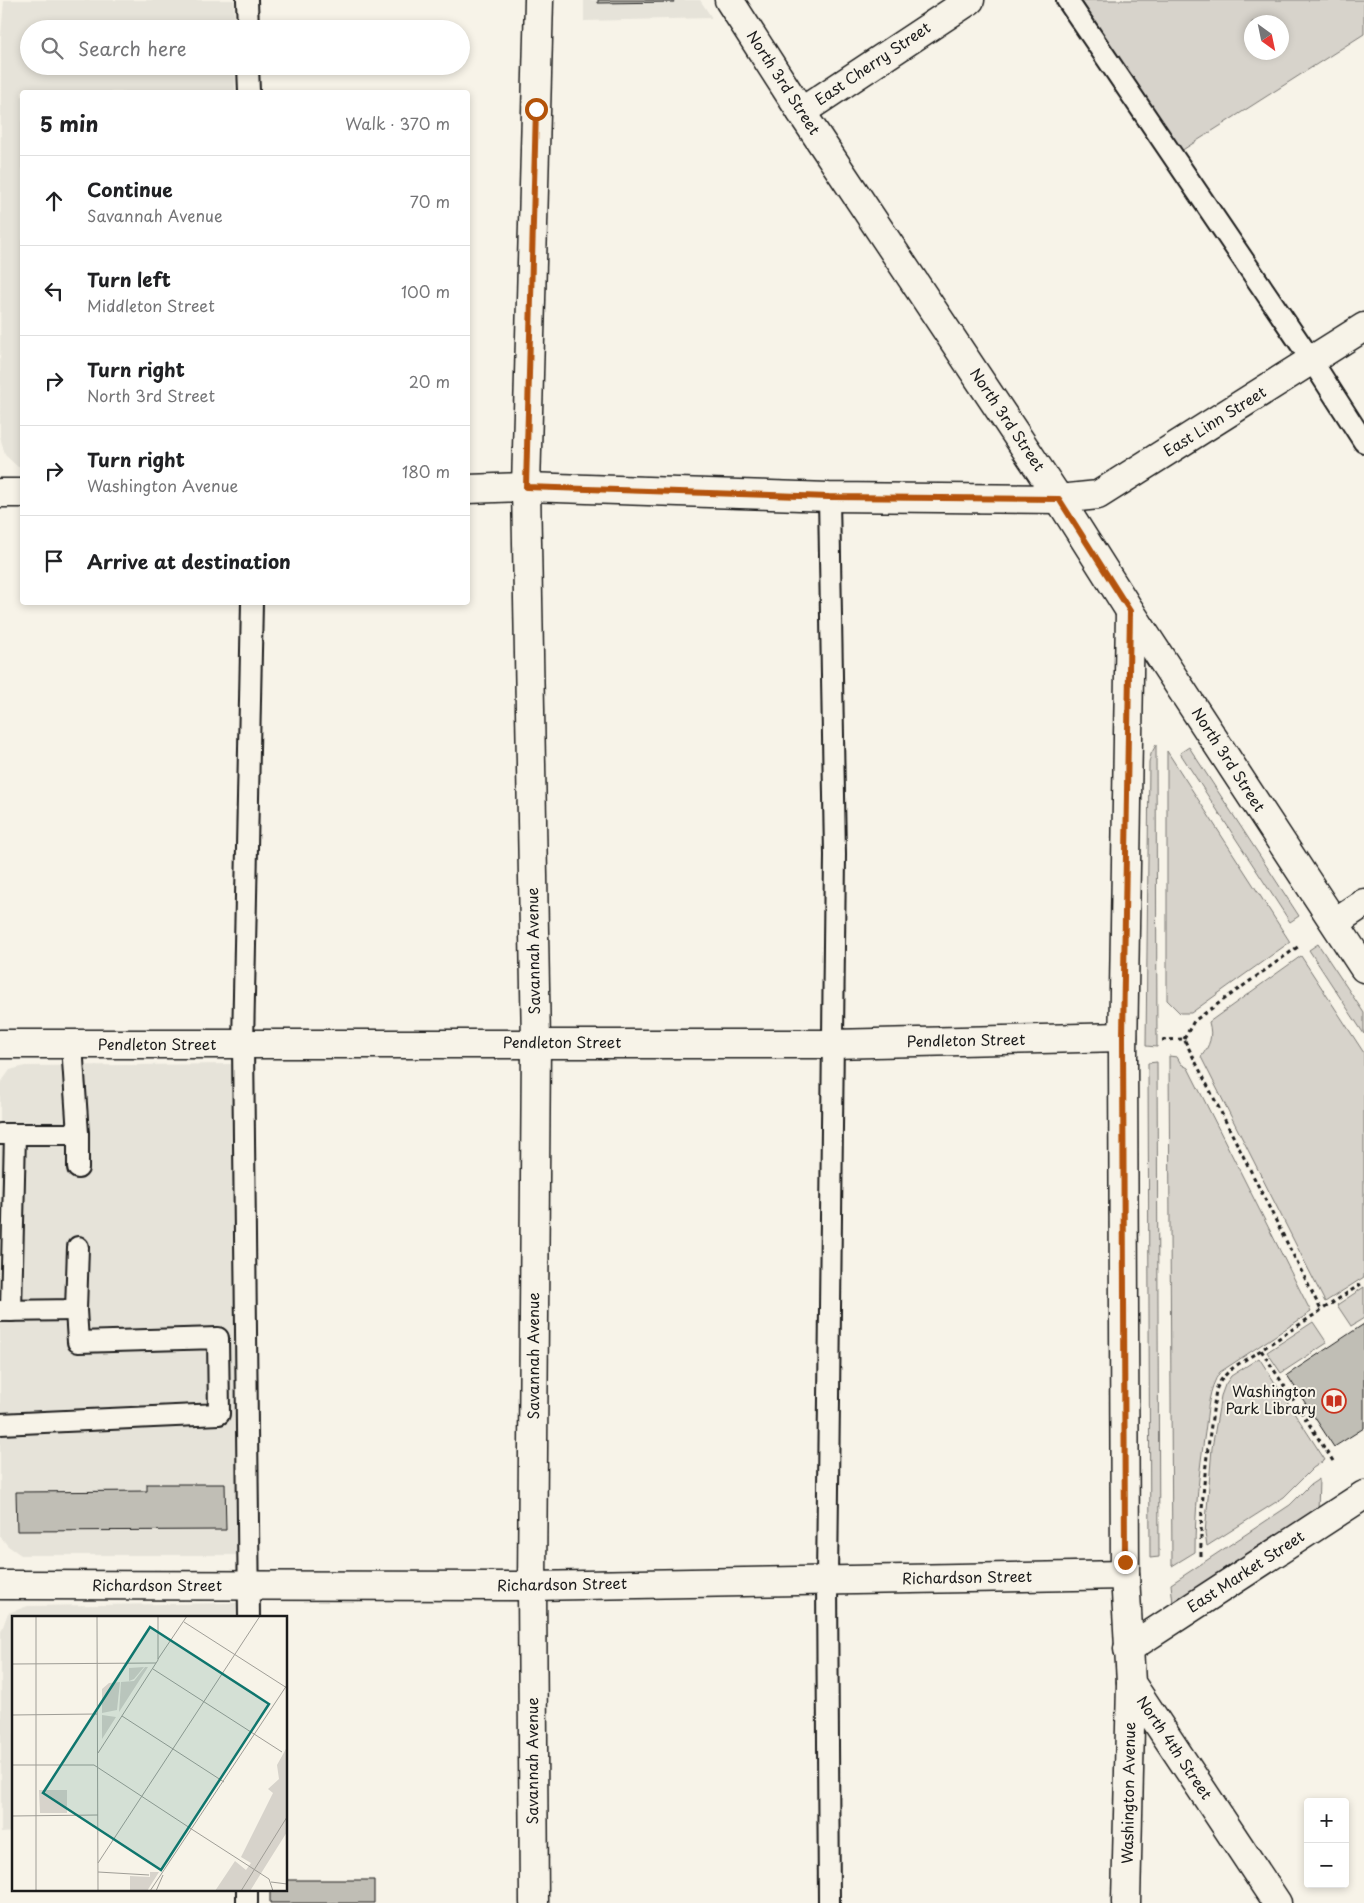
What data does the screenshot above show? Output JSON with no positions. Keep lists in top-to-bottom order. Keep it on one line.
{"streets":{"street":["East Cherry Street","North 3rd Street","East Linn Street","Savannah Avenue","Pendleton Street","East Market Street","Richardson Street","North 4th Street","Washington Avenue"]},"crossings":[["East Cherry Street","North 3rd Street"],["North 3rd Street","East Linn Street"],["East Linn Street","Savannah Avenue"],["Savannah Avenue","Pendleton Street"],["Savannah Avenue","Richardson Street"],["East Market Street","North 4th Street"],["Richardson Street","North 4th Street"],["North 4th Street","Washington Avenue"]],"places":{"library":["Washington Park Library"]},"north":"bottom right","page":{"search":"Search here","heading":["5 min","Walk · 370 m"],"list":[["Continue","Savannah Avenue","70 m"],["Turn left","Middleton Street","100 m"],["Turn right","North 3rd Street","20 m"],["Turn right","Washington Avenue","180 m"],"Arrive at destination"],"map_buttons":["+","−"]}}
